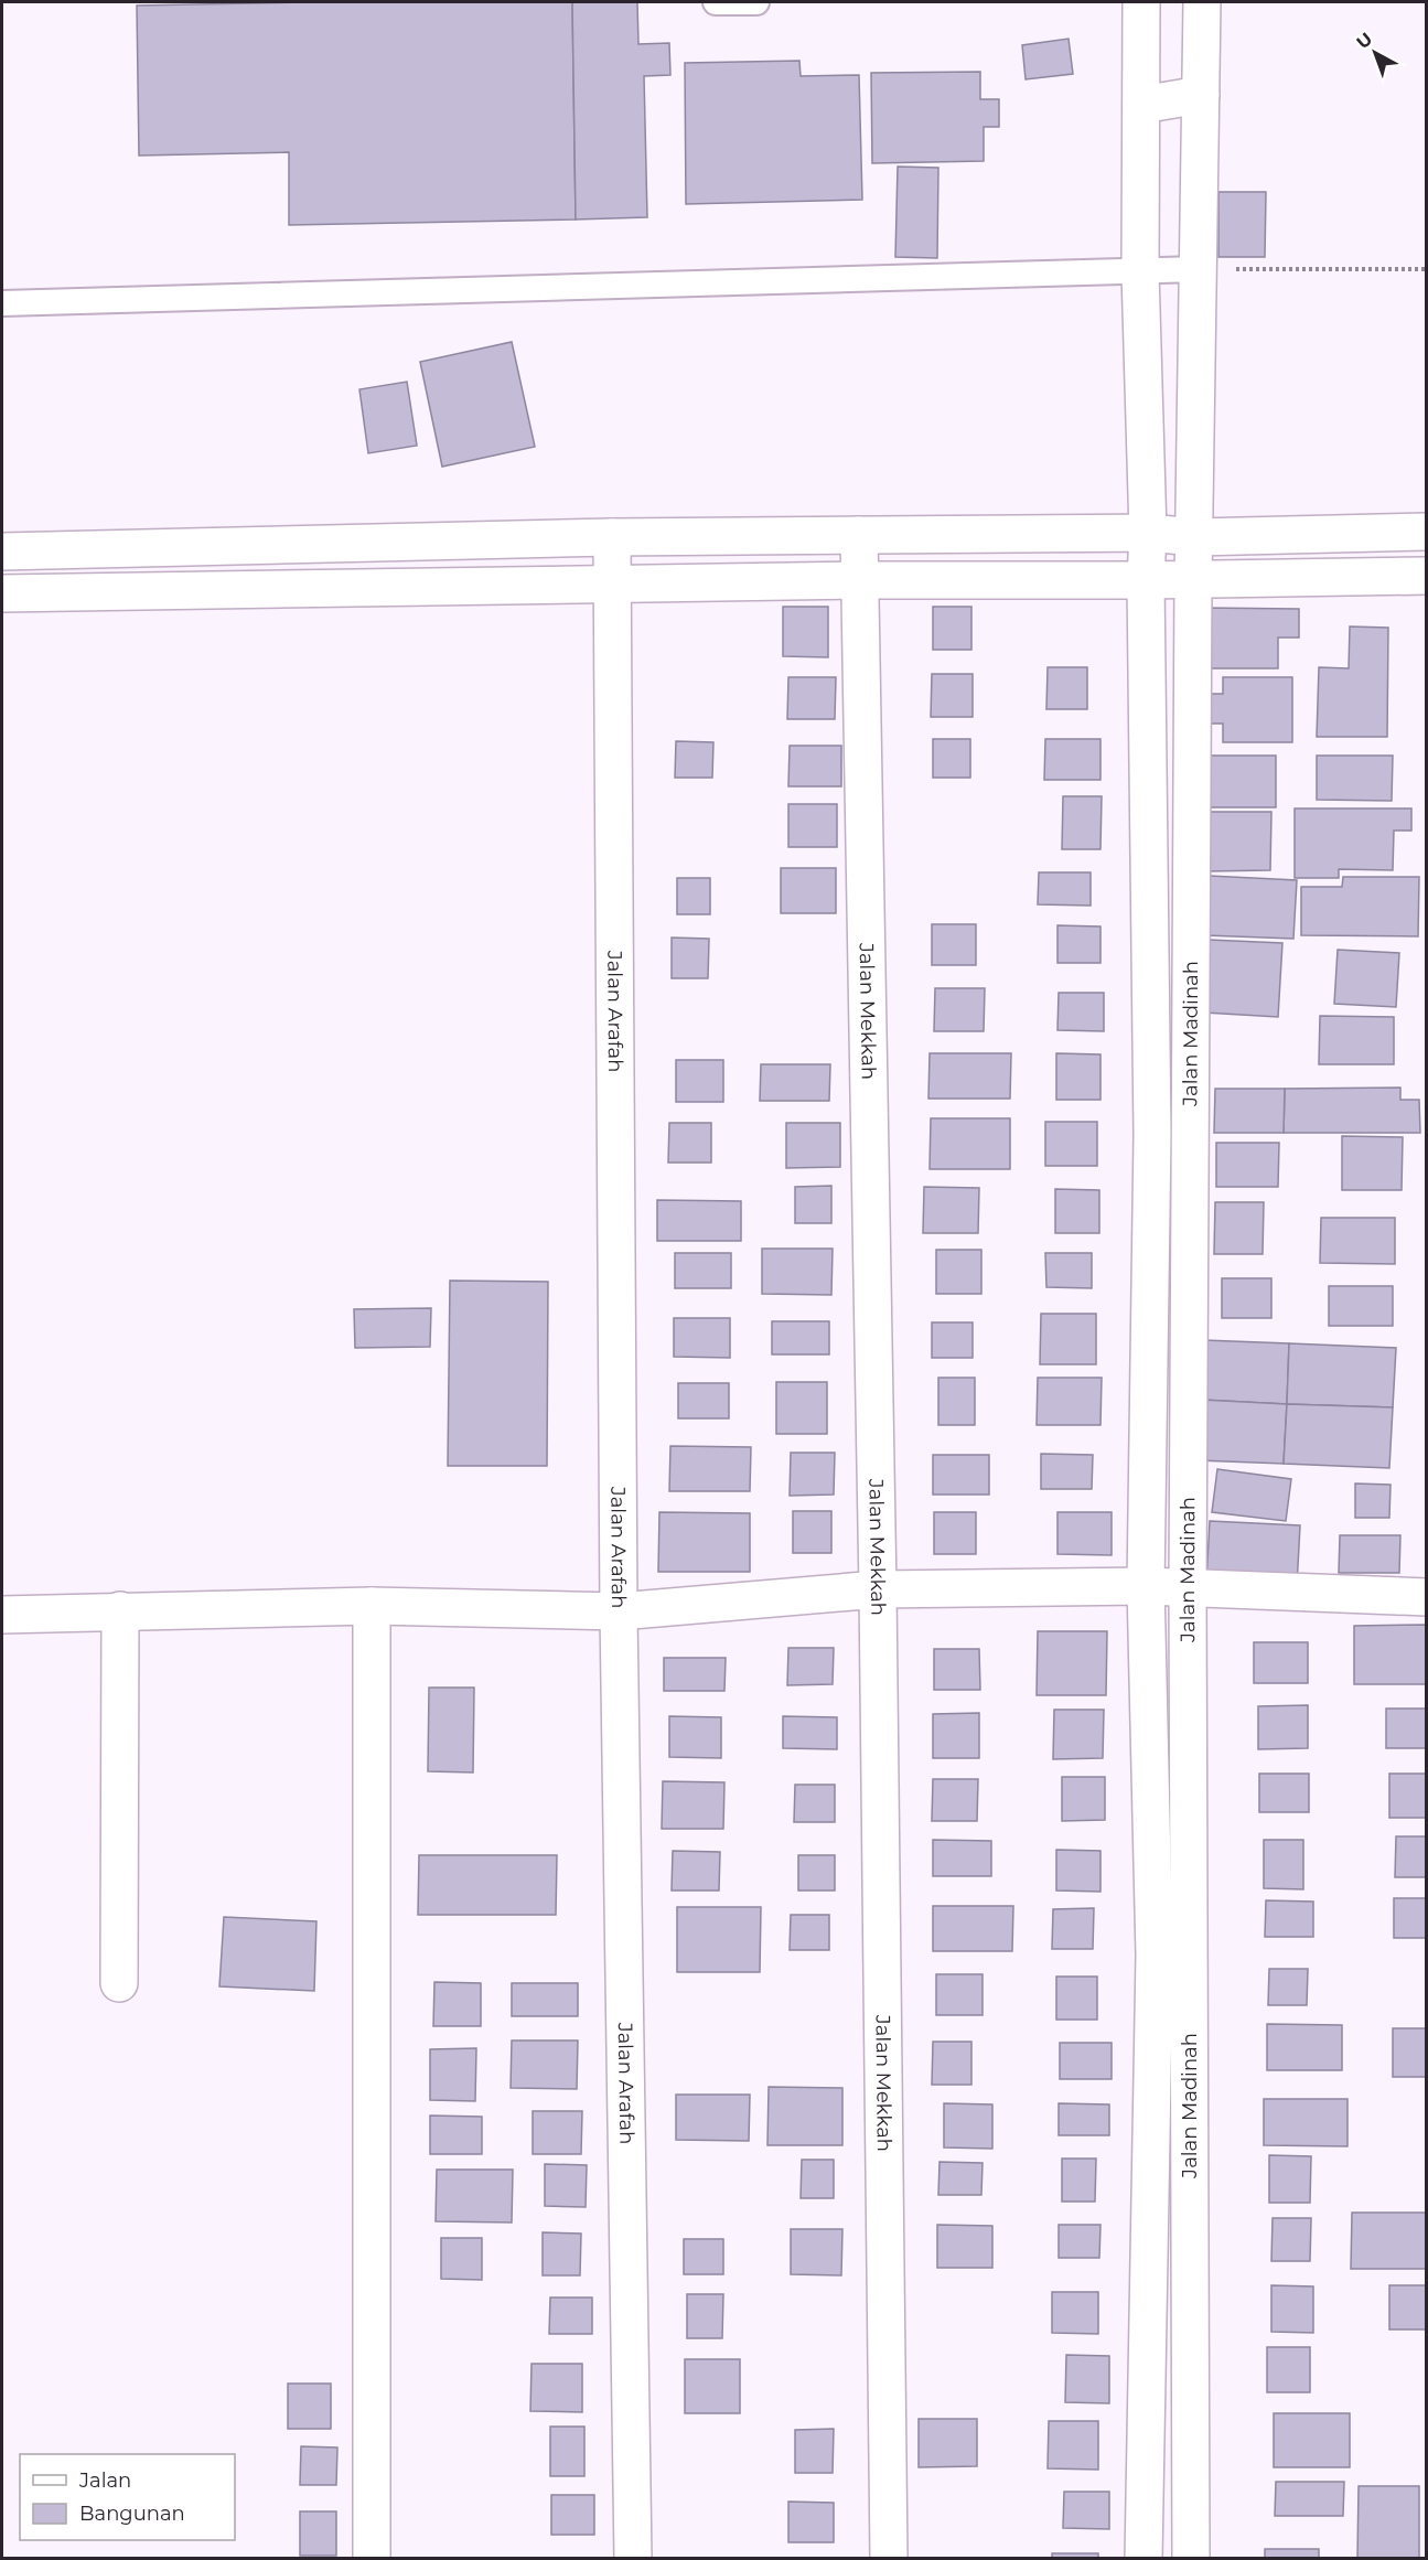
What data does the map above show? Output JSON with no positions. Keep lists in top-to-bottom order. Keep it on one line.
{"streets":{"street":["Jalan Mekkah","Jalan Arafah","Jalan Madinah"]},"legend":["Jalan","Bangunan"],"north":"top left"}
